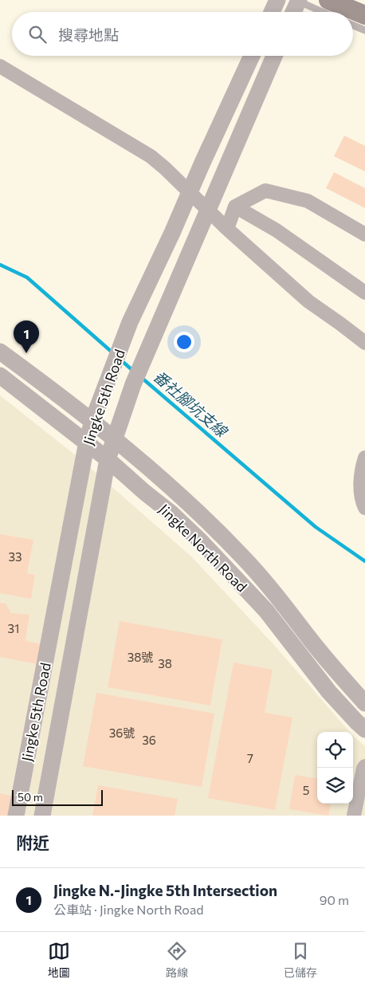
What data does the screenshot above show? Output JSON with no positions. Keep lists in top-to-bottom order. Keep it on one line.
{"streets":{"street":["Jingke 5th Road","Jingke North Road"]},"crossings":[["Jingke 5th Road","Jingke North Road"]],"water":["番社腳坑支線"],"house_numbers":["33","31","38號","38","36號","36","7","5"],"scale_bar":"50 m","page":{"search":"搜尋地點","pins":"1","scale":"50 m","heading":"附近","list":[{"mark":"1","name":"Jingke N.-Jingke 5th Intersection","note":"公車站 · Jingke North Road","value":"90 m"}],"nav":["地圖","路線","已儲存"]}}
